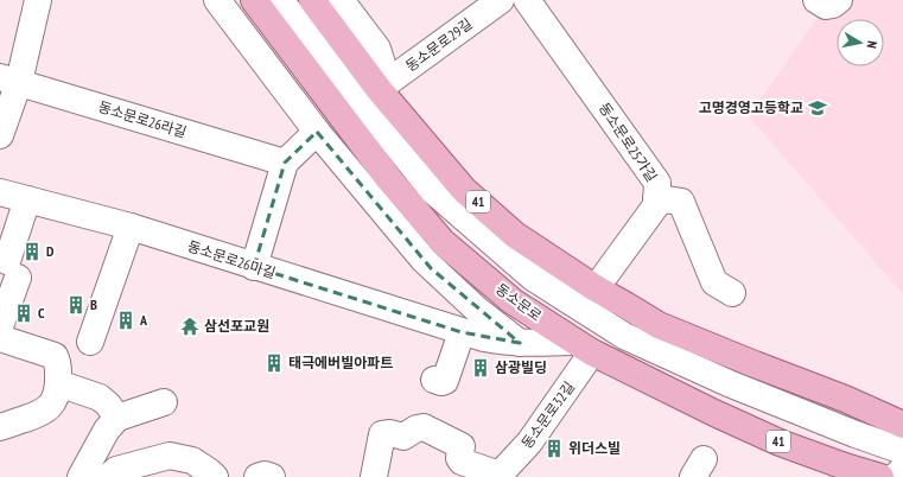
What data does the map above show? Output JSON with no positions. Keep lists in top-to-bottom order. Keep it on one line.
{"streets":{"main road":["41","동소문로"],"street":["동소문로29길","동소문로26라길","동소문로25가길","동소문로26마길","동소문로32길"]},"crossings":[["동소문로29길","41"],["동소문로25가길","41"],["동소문로26마길","동소문로"],["동소문로26마길","동소문로32길"],["동소문로","동소문로32길"]],"places":{"school or university":["고명경영고등학교"],"building":["D","B","C","A","태극에버빌아파트","삼광빌딩","위더스빌"],"temple":["삼선포교원"]},"north":"right"}
